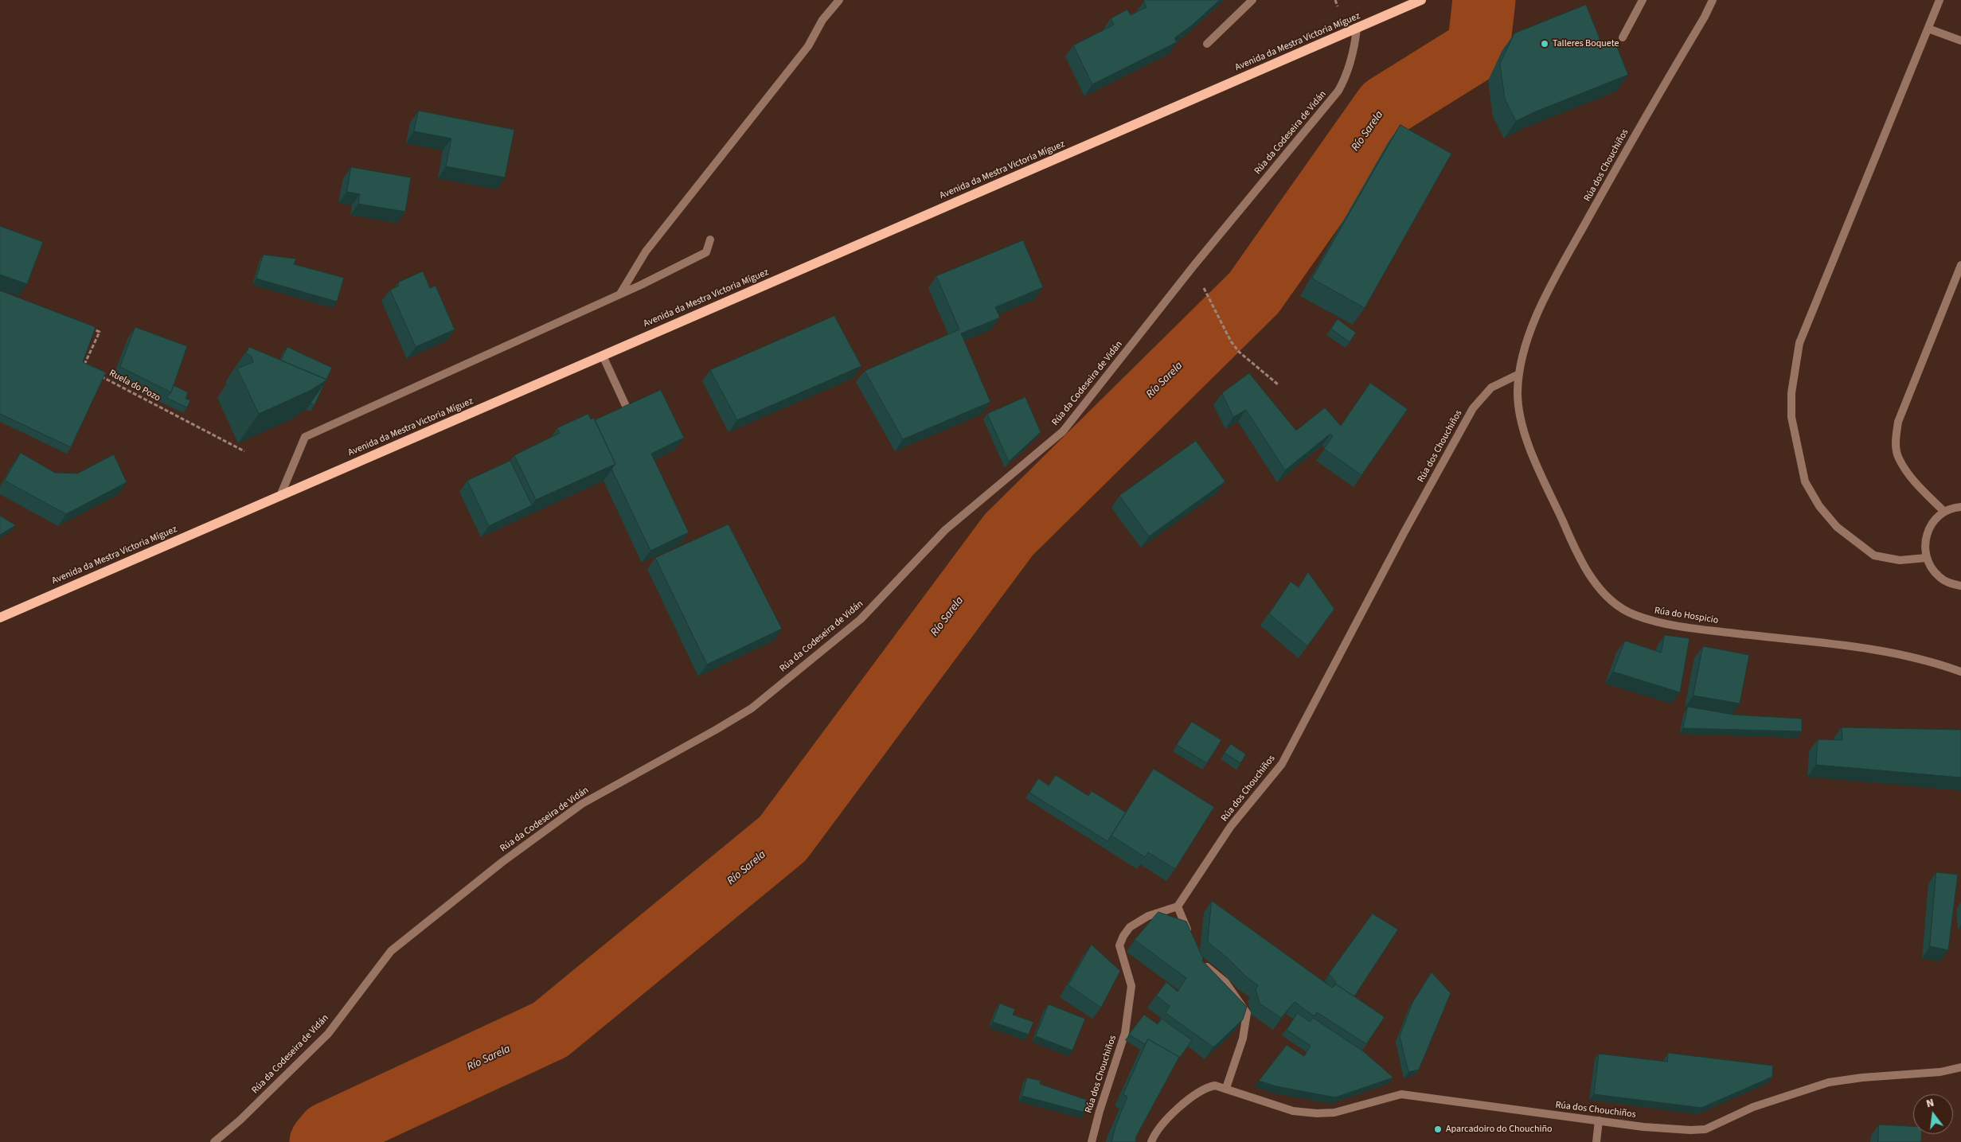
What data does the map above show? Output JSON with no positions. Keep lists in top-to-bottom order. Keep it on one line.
{"streets":{"main road":["Avenida da Mestra Victoria Míguez"],"street":["Rúa da Codeseira de Vidán","Rúa dos Chouchiños","Rúa do Hospicio"],"path":["Ruela do Pozo"]},"crossings":[["Avenida da Mestra Victoria Míguez","Rúa da Codeseira de Vidán"],["Rúa dos Chouchiños","Rúa do Hospicio"]],"water":["Río Sarela"],"places":["Talleres Boquete","Aparcadoiro do Chouchiño"],"north":"top"}
